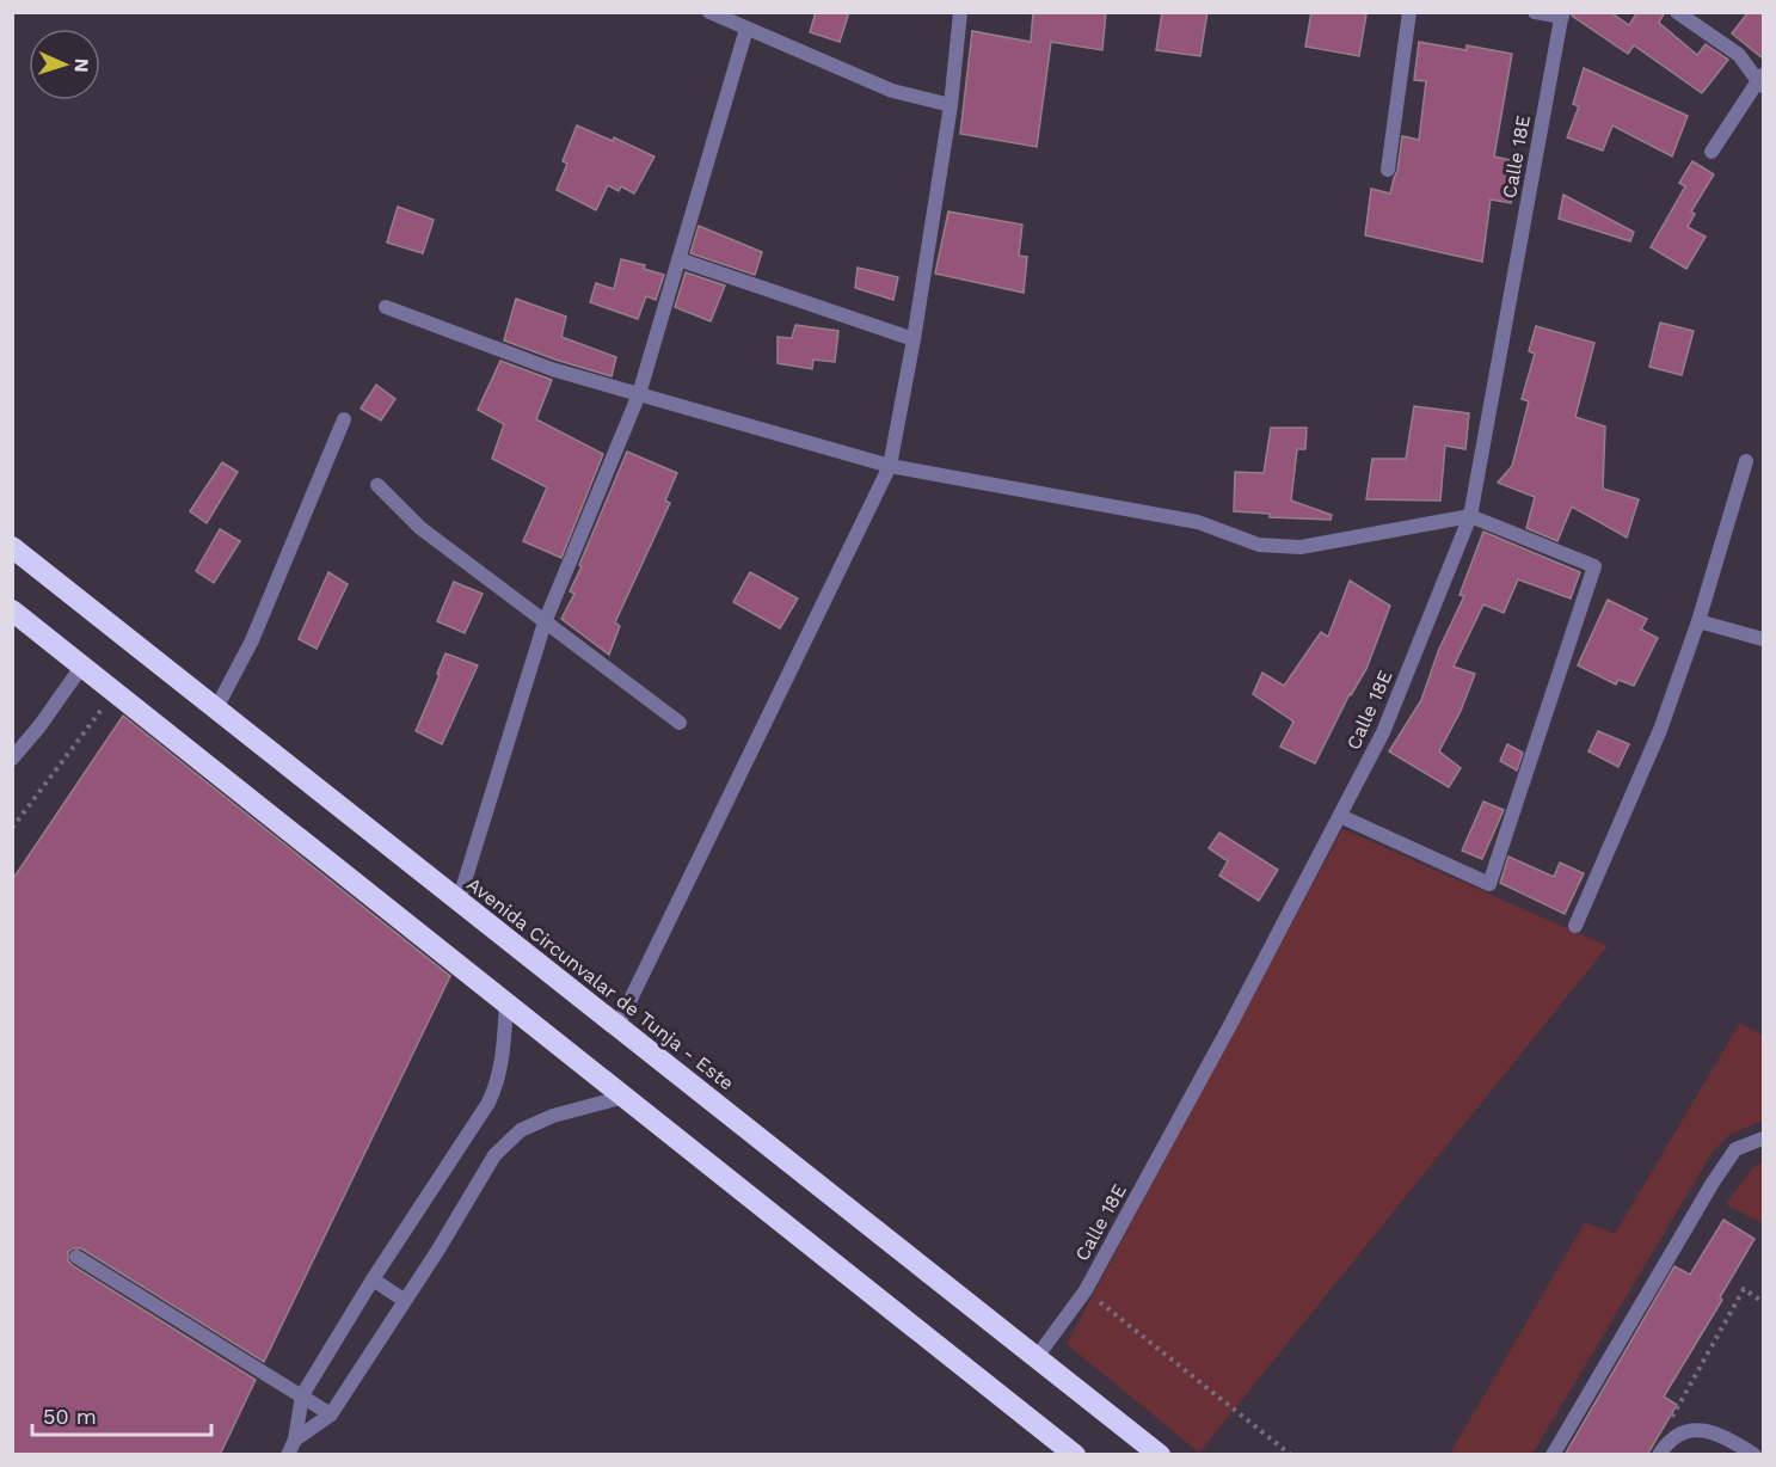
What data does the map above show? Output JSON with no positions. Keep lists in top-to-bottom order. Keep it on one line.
{"streets":{"highway":["Avenida Circunvalar de Tunja - Este"],"street":["Calle 18E"]},"crossings":[["Calle 18E","Avenida Circunvalar de Tunja - Este"]],"scale_bar":"50 m","north":"right"}
